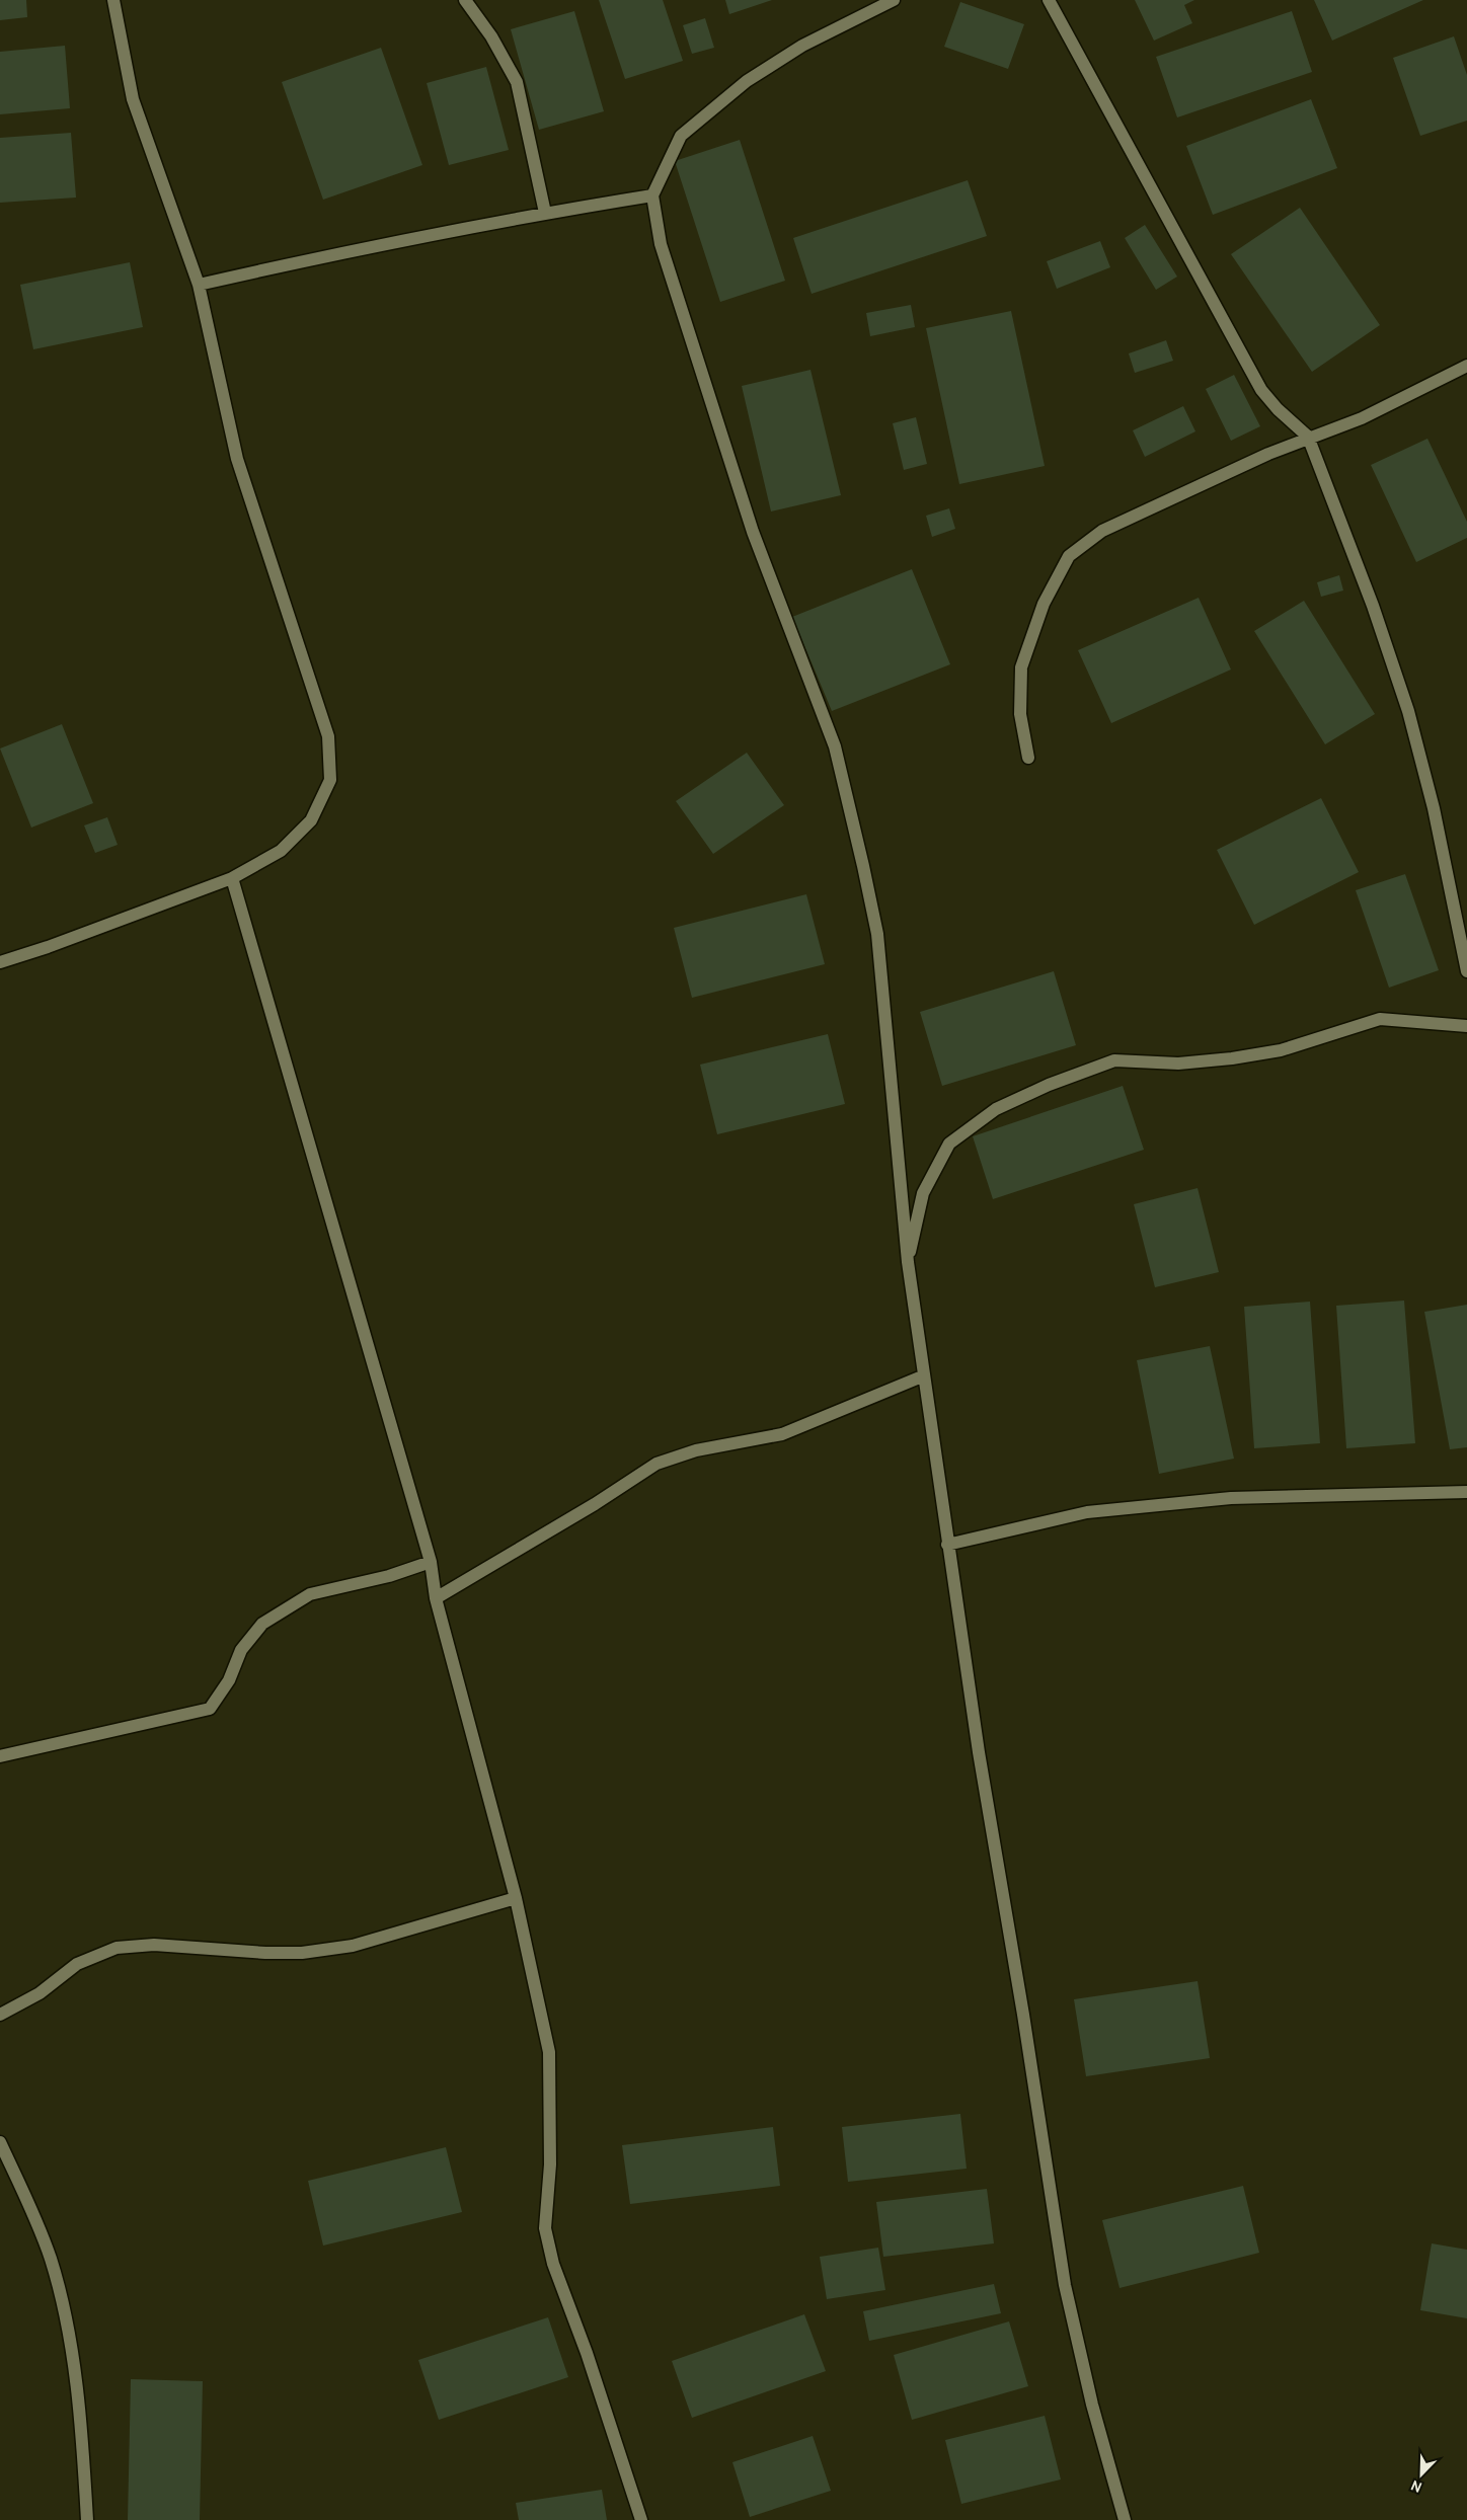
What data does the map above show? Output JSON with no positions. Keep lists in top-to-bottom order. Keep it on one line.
{"north":"bottom left"}
